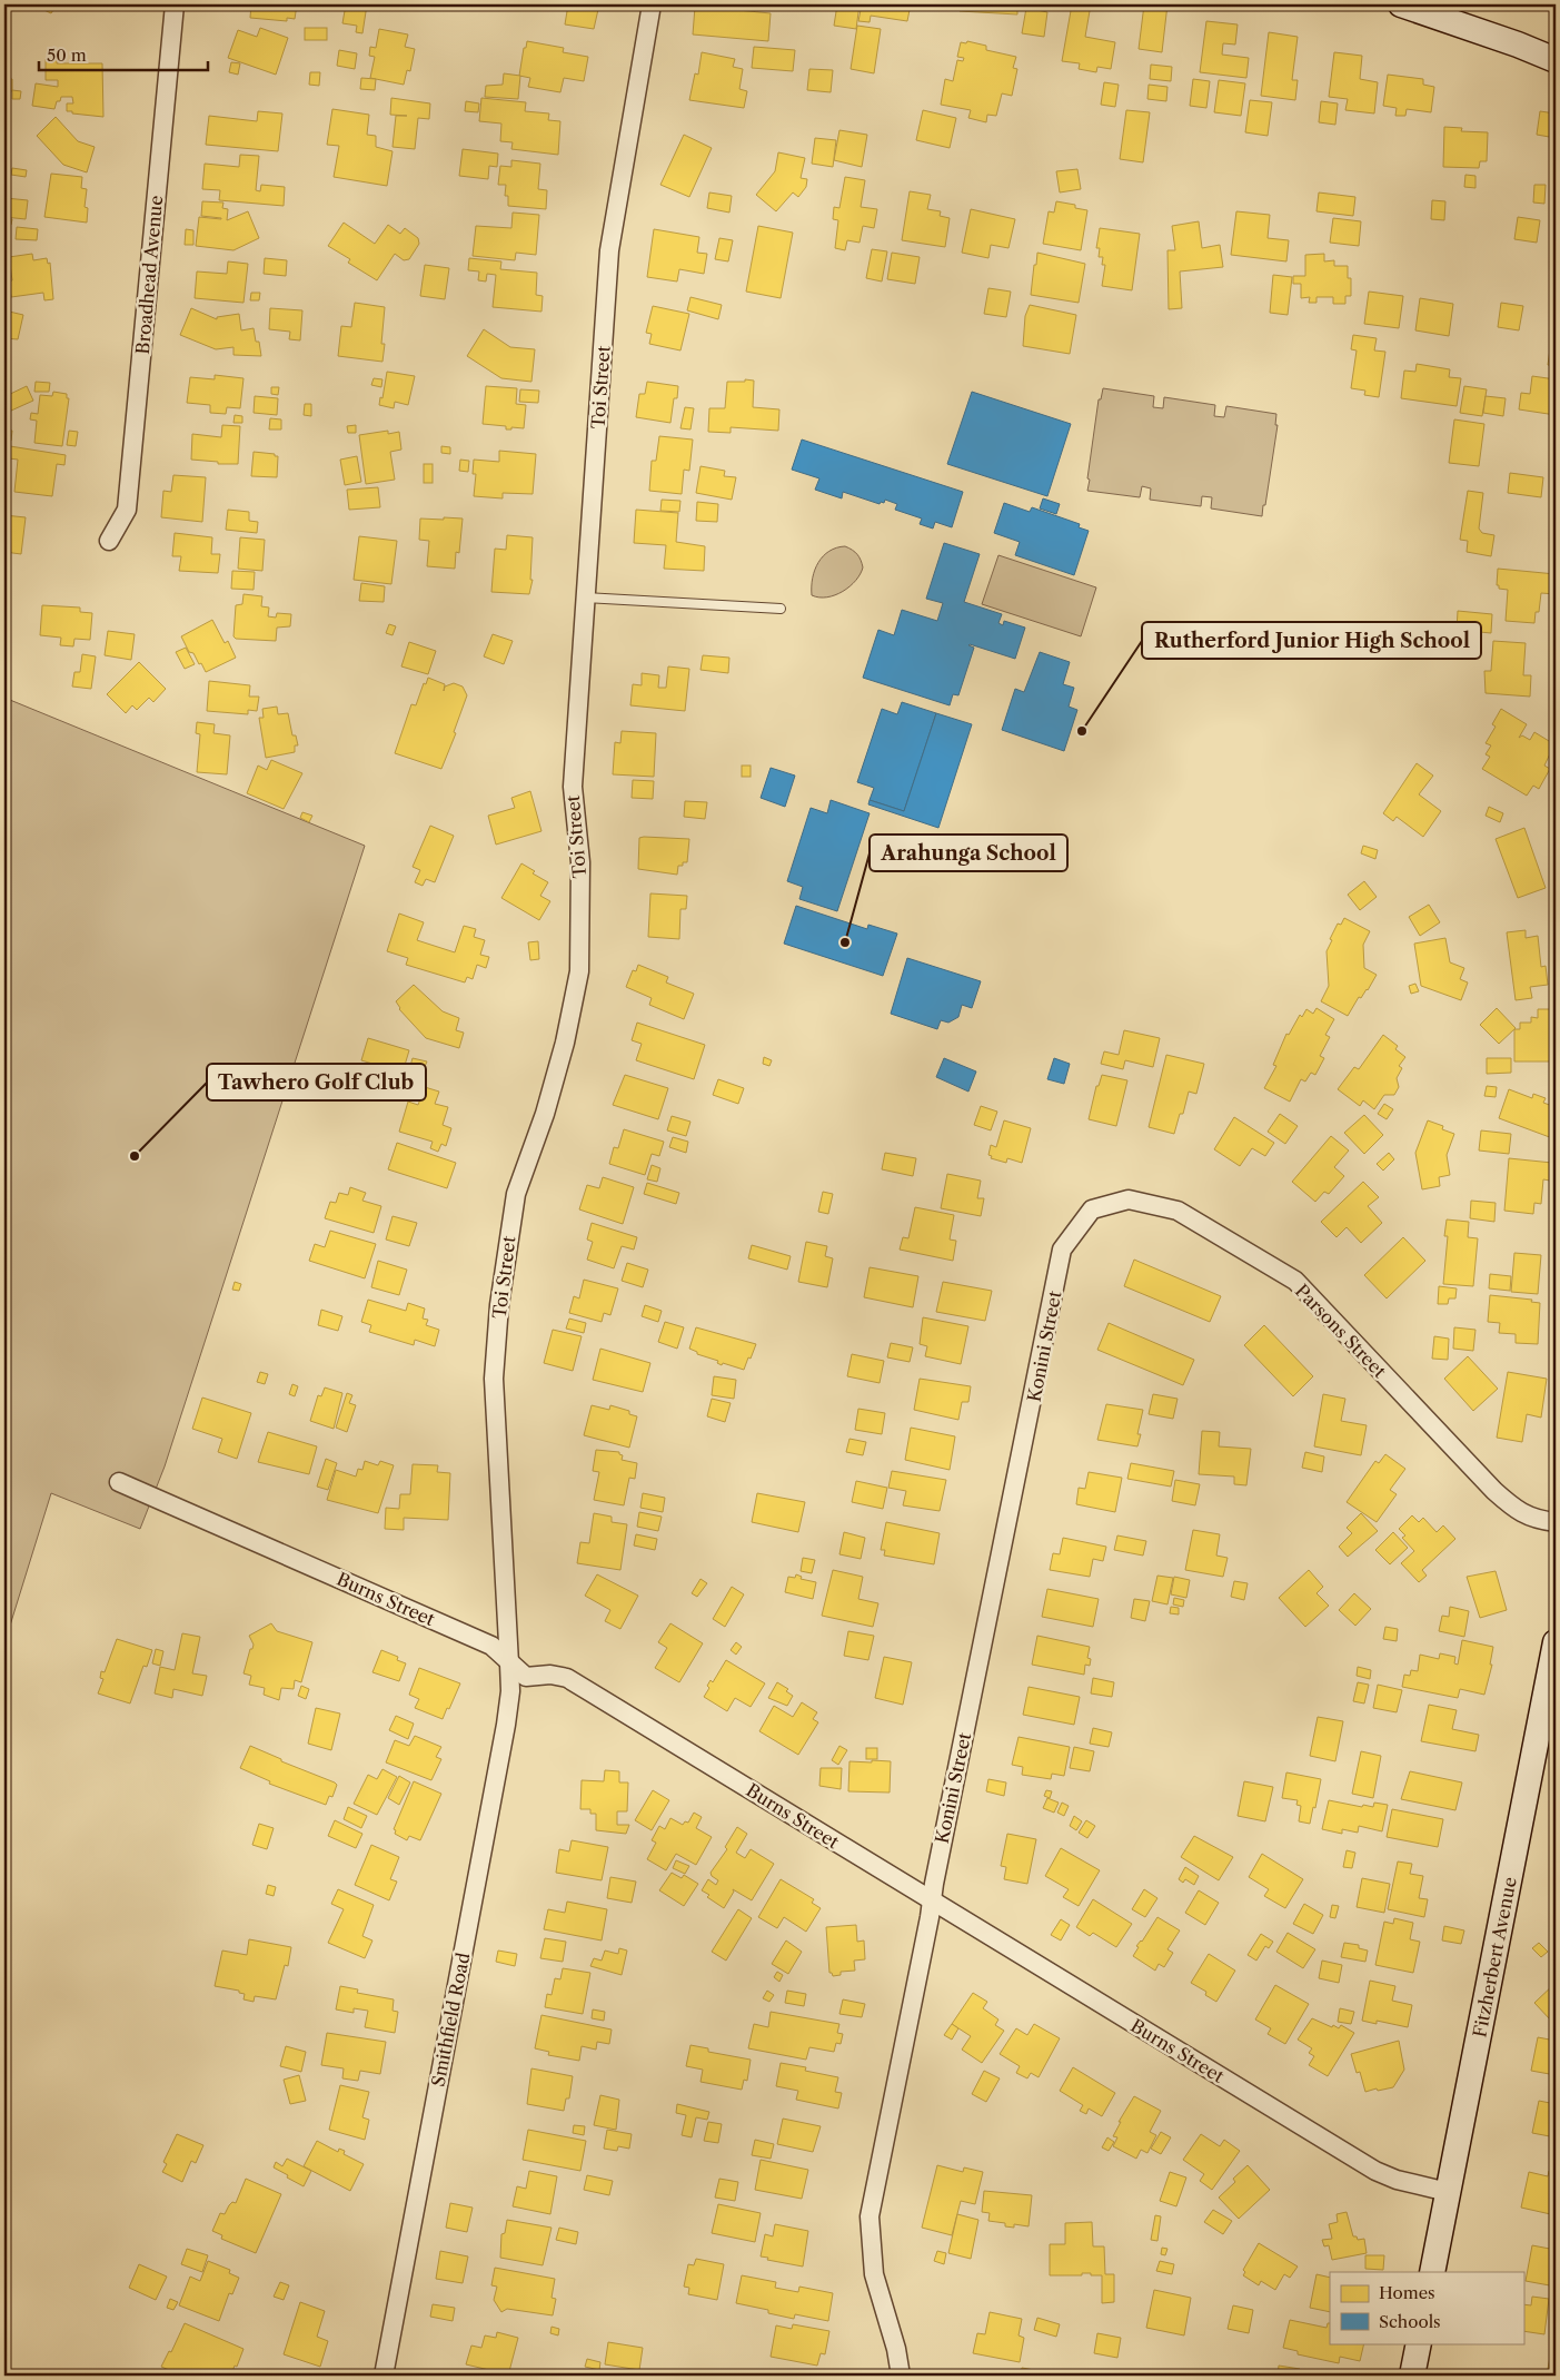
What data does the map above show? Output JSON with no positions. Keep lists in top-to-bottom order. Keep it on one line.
{"streets":{"main road":["Fitzherbert Avenue"],"street":["Broadhead Avenue","Toi Street","Parsons Street","Konini Street","Burns Street","Smithfield Road"]},"crossings":[["Toi Street","Burns Street"],["Toi Street","Smithfield Road"],["Parsons Street","Konini Street"],["Konini Street","Burns Street"],["Burns Street","Fitzherbert Avenue"],["Burns Street","Smithfield Road"]],"places":["Rutherford Junior High School","Arahunga School","Tawhero Golf Club"],"legend":["Homes","Schools"],"scale_bar":"50 m"}
